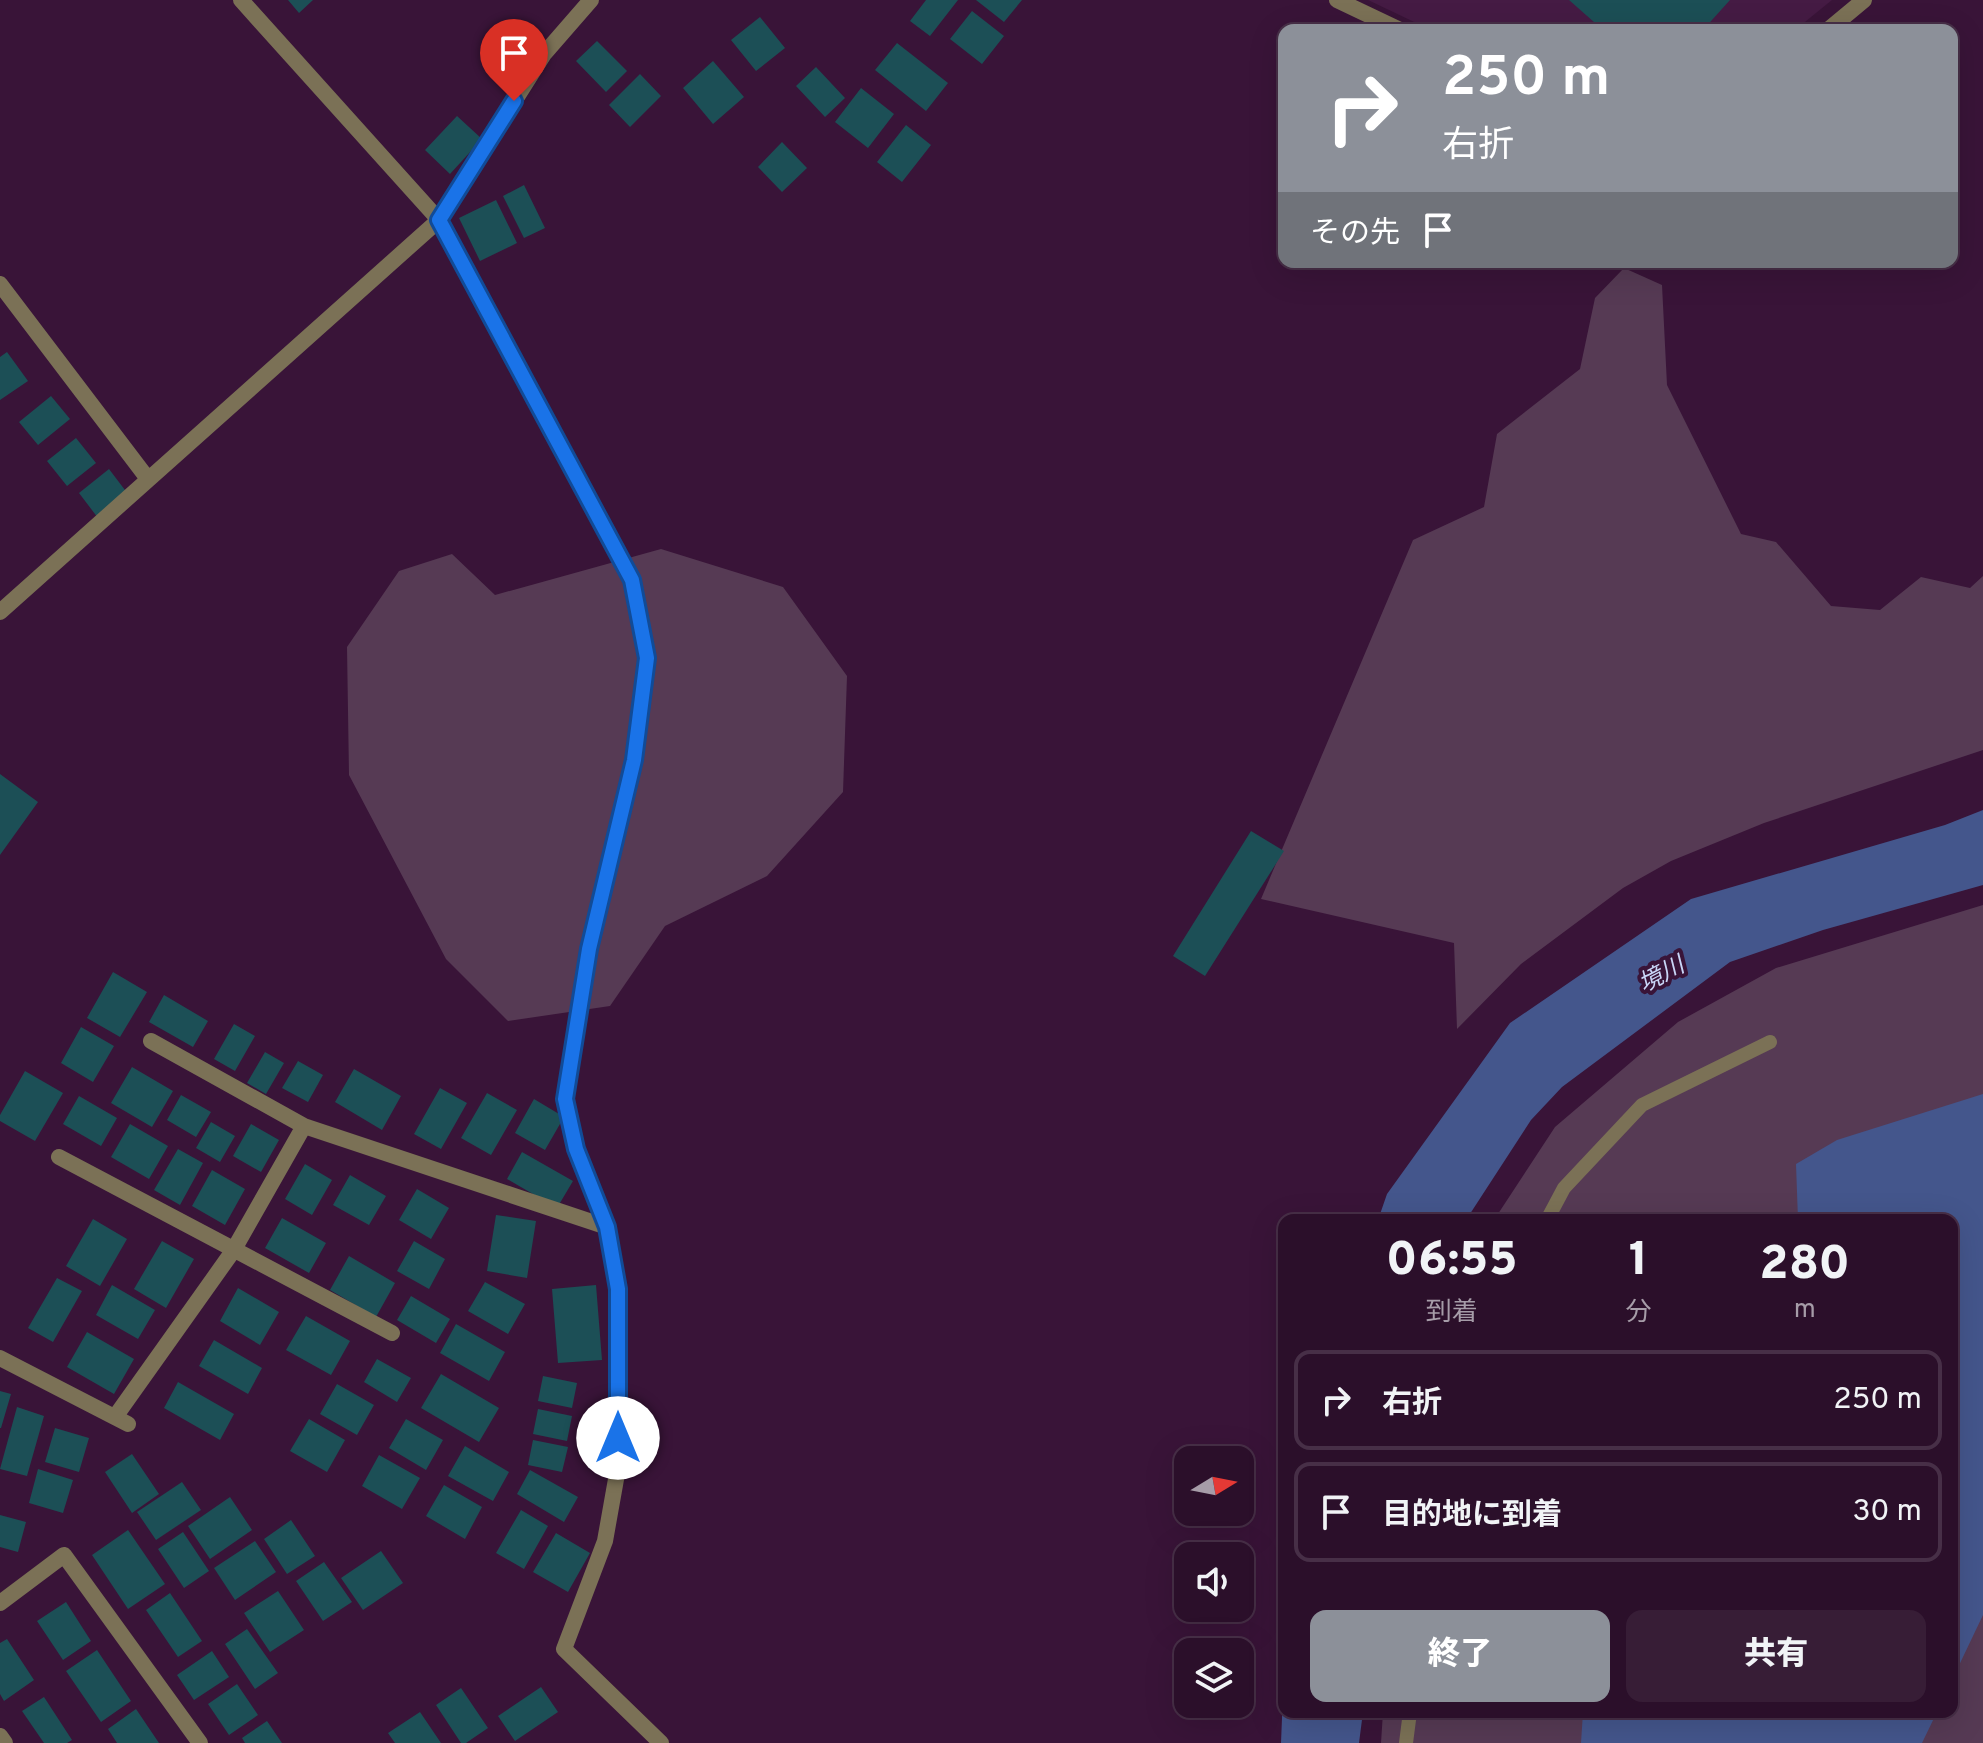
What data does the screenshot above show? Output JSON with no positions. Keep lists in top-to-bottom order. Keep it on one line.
{"water":["境川"],"north":"right","page":{"turn":["250 m","右折"],"then":"その先","eta":["06:55","到着","1","分","280","m"],"list":[{"name":"右折","value":"250 m"},{"name":"目的地に到着","value":"30 m"}],"buttons":["終了","共有"]}}
